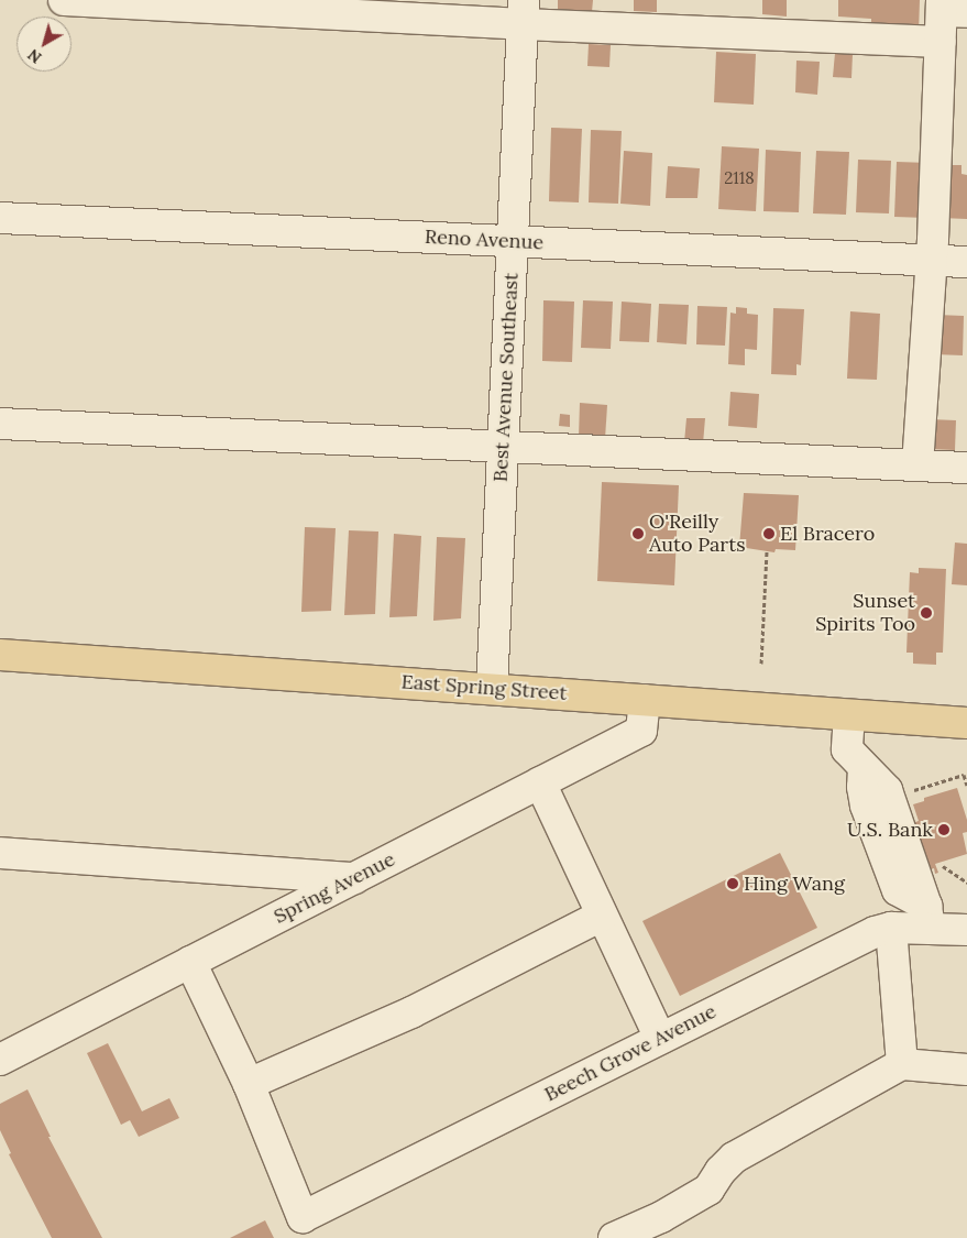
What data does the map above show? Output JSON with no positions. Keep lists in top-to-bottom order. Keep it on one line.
{"streets":{"main road":["East Spring Street"],"street":["Reno Avenue","Best Avenue Southeast","Spring Avenue","Beech Grove Avenue"]},"crossings":[["Reno Avenue","Best Avenue Southeast"],["Best Avenue Southeast","East Spring Street"],["East Spring Street","Spring Avenue"]],"places":["O'Reilly Auto Parts","El Bracero","Sunset Spirits Too","U.S. Bank","Hing Wang"],"house_numbers":["2118"],"north":"bottom left"}
